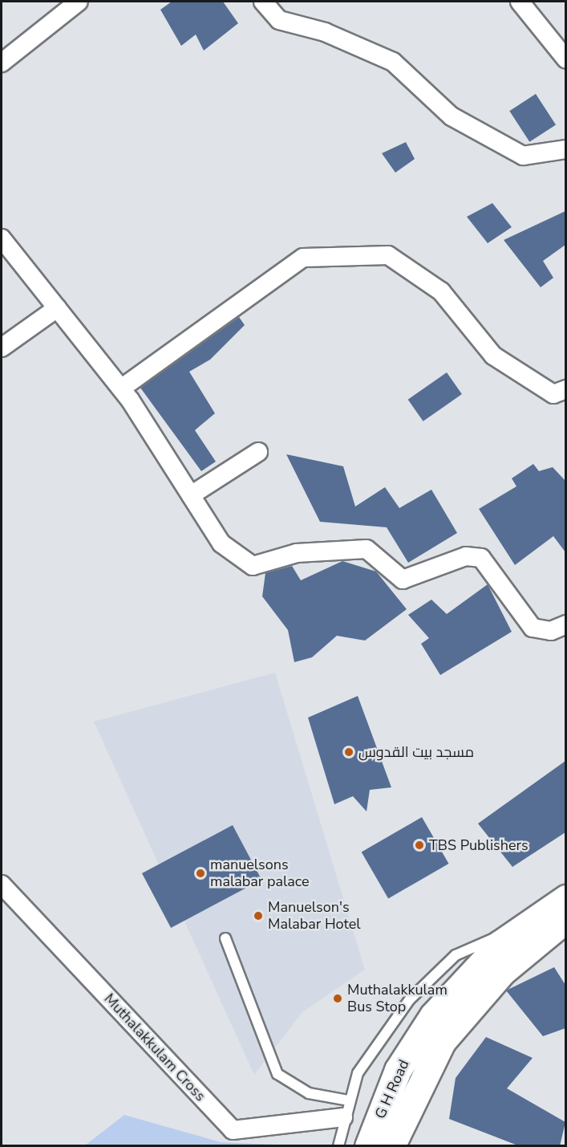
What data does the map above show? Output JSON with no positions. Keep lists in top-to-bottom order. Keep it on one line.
{"streets":{"main road":["G H Road"],"street":["Muthalakkulam Cross"]},"places":["مسجد بیت القدوس","TBS Publishers","manuelsons malabar palace","Manuelson's Malabar Hotel","Muthalakkulam Bus Stop"]}
